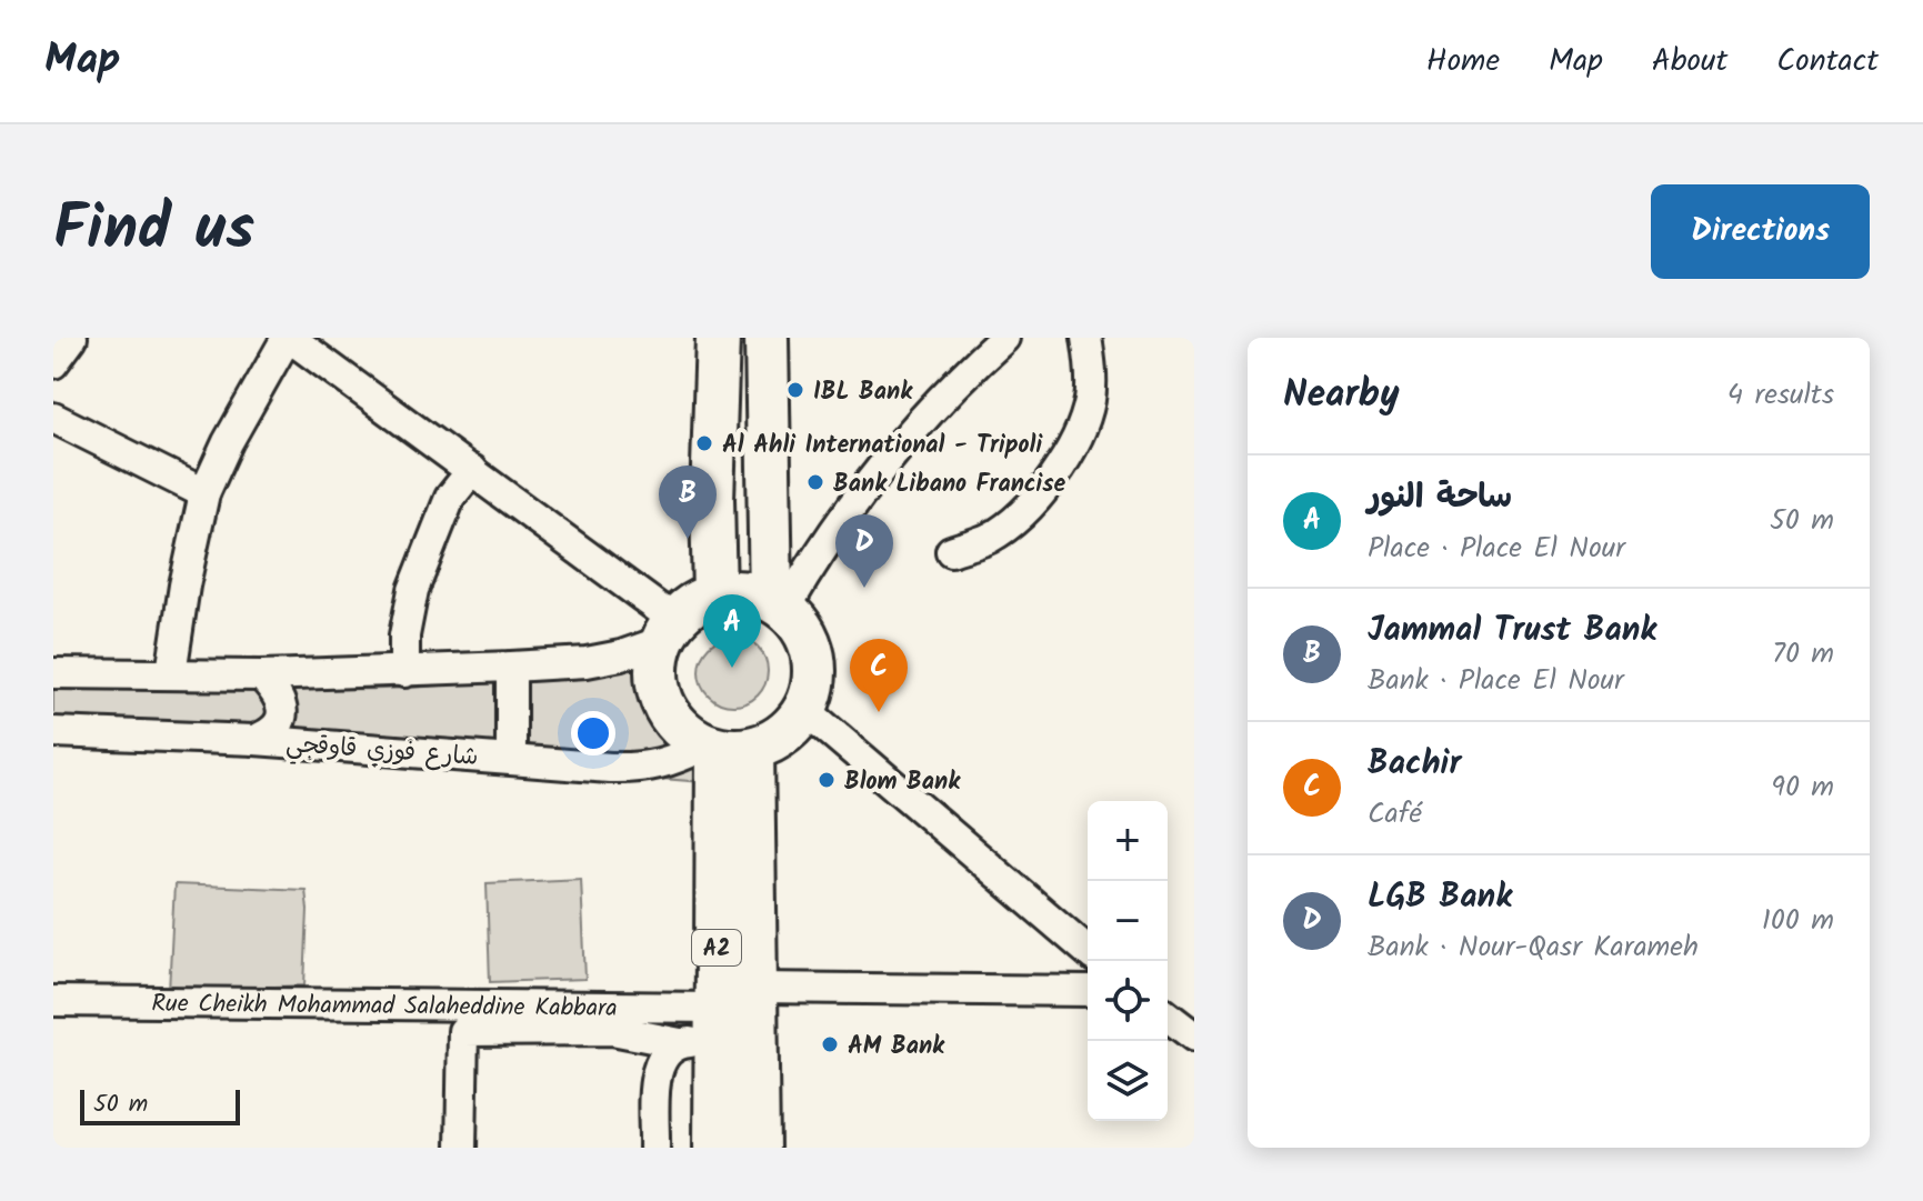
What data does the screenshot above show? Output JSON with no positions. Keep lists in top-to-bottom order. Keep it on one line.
{"streets":{"highway":["A2"],"street":["شارع فوزي قاوقجي","Rue Cheikh Mohammad Salaheddine Kabbara"]},"crossings":[["شارع فوزي قاوقجي","A2"],["A2","Rue Cheikh Mohammad Salaheddine Kabbara"]],"places":["IBL Bank","Al Ahli International - Tripoli","Bank Libano Francise","Blom Bank","AM Bank"],"scale_bar":"50 m","page":{"header":"Map","nav":["Home","Map","About","Contact"],"title":"Find us","buttons":"Directions","heading":["Nearby","4 results"],"list":[{"mark":"A","name":"ساحة النور","note":"Place · Place El Nour","value":"50 m"},{"mark":"B","name":"Jammal Trust Bank","note":"Bank · Place El Nour","value":"70 m"},{"mark":"C","name":"Bachir","note":"Café","value":"90 m"},{"mark":"D","name":"LGB Bank","note":"Bank · Nour-Qasr Karameh","value":"100 m"}],"pins":["B","D","A","C"],"map_buttons":["+","−"],"scale":"50 m"}}
